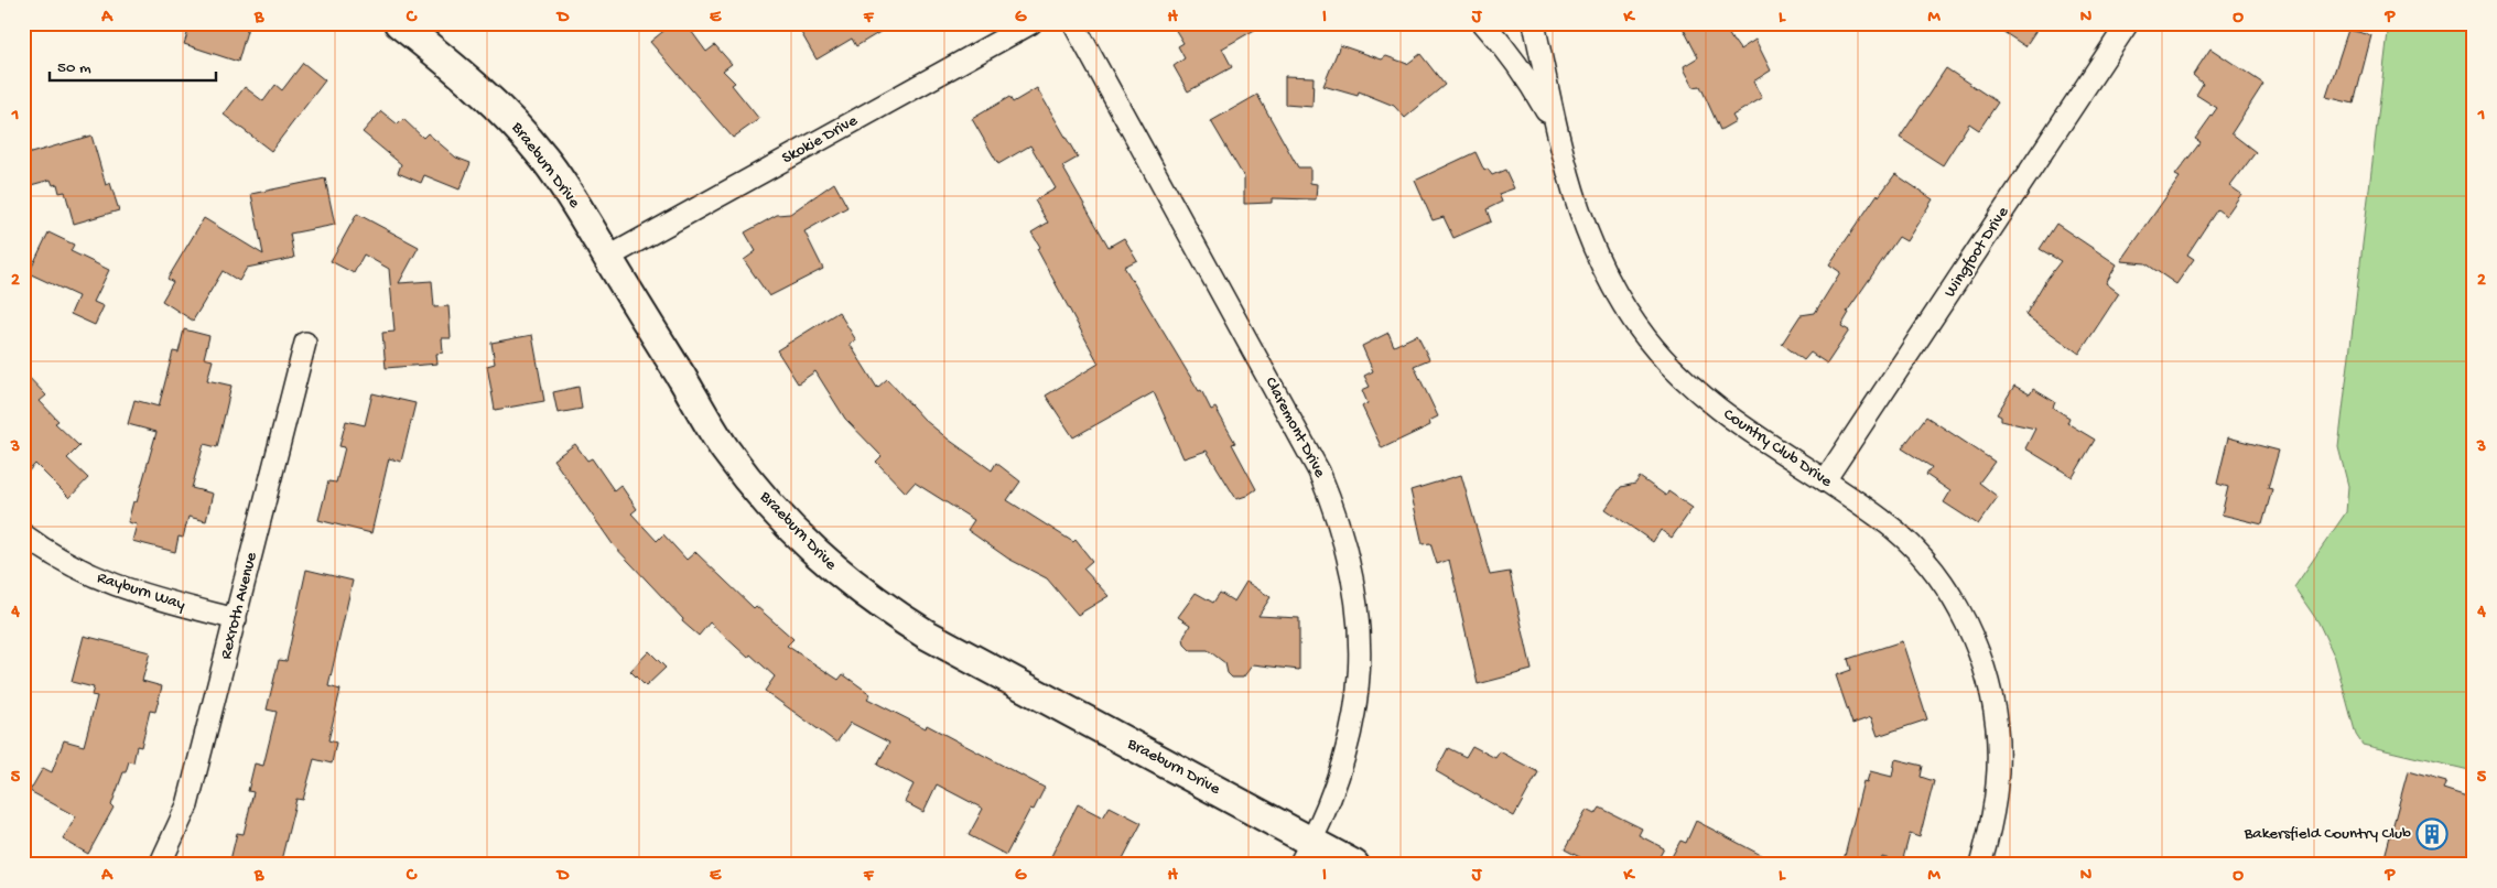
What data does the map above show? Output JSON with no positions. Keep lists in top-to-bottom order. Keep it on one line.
{"streets":{"street":["Skokie Drive","Braeburn Drive","Wingfoot Drive","Claremont Drive","Country Club Drive","Rayburn Way","Rexroth Avenue"]},"crossings":[["Skokie Drive","Braeburn Drive"],["Braeburn Drive","Claremont Drive"],["Wingfoot Drive","Country Club Drive"],["Rayburn Way","Rexroth Avenue"]],"places":{"building":["Bakersfield Country Club"]},"scale_bar":"50 m","grid":{"columns":["A","B","C","D","E","F","G","H","I","J","K","L","M","N","O","P"],"rows":["1","2","3","4","5"]}}
